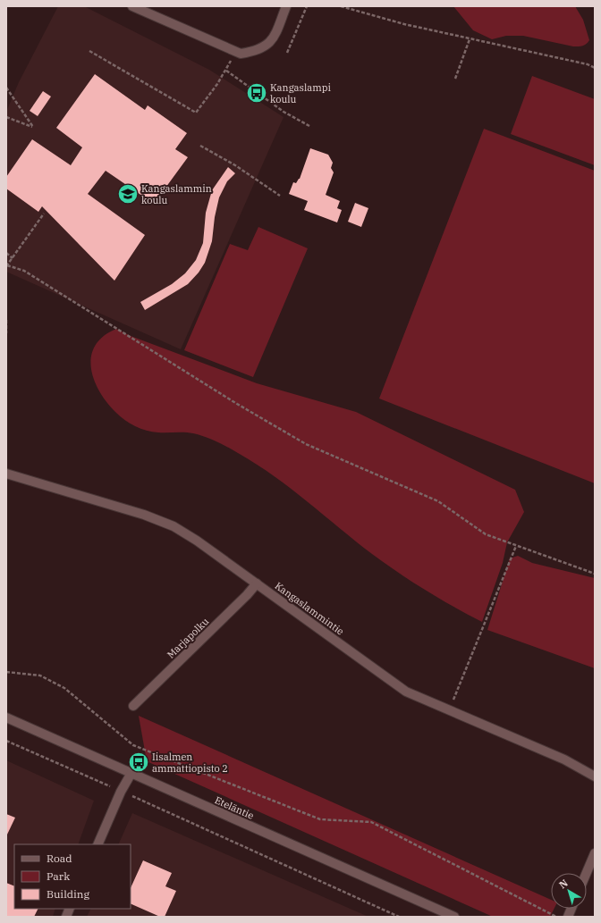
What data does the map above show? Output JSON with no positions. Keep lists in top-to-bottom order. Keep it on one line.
{"streets":{"street":["Kangaslammintie","Marjapolku","Eteläntie"]},"crossings":[["Kangaslammintie","Marjapolku"]],"places":{"bus stop":["Kangaslampi koulu","Iisalmen ammattiopisto 2"],"school or university":["Kangaslammin koulu"]},"legend":["Road","Park","Building"],"north":"top left"}
